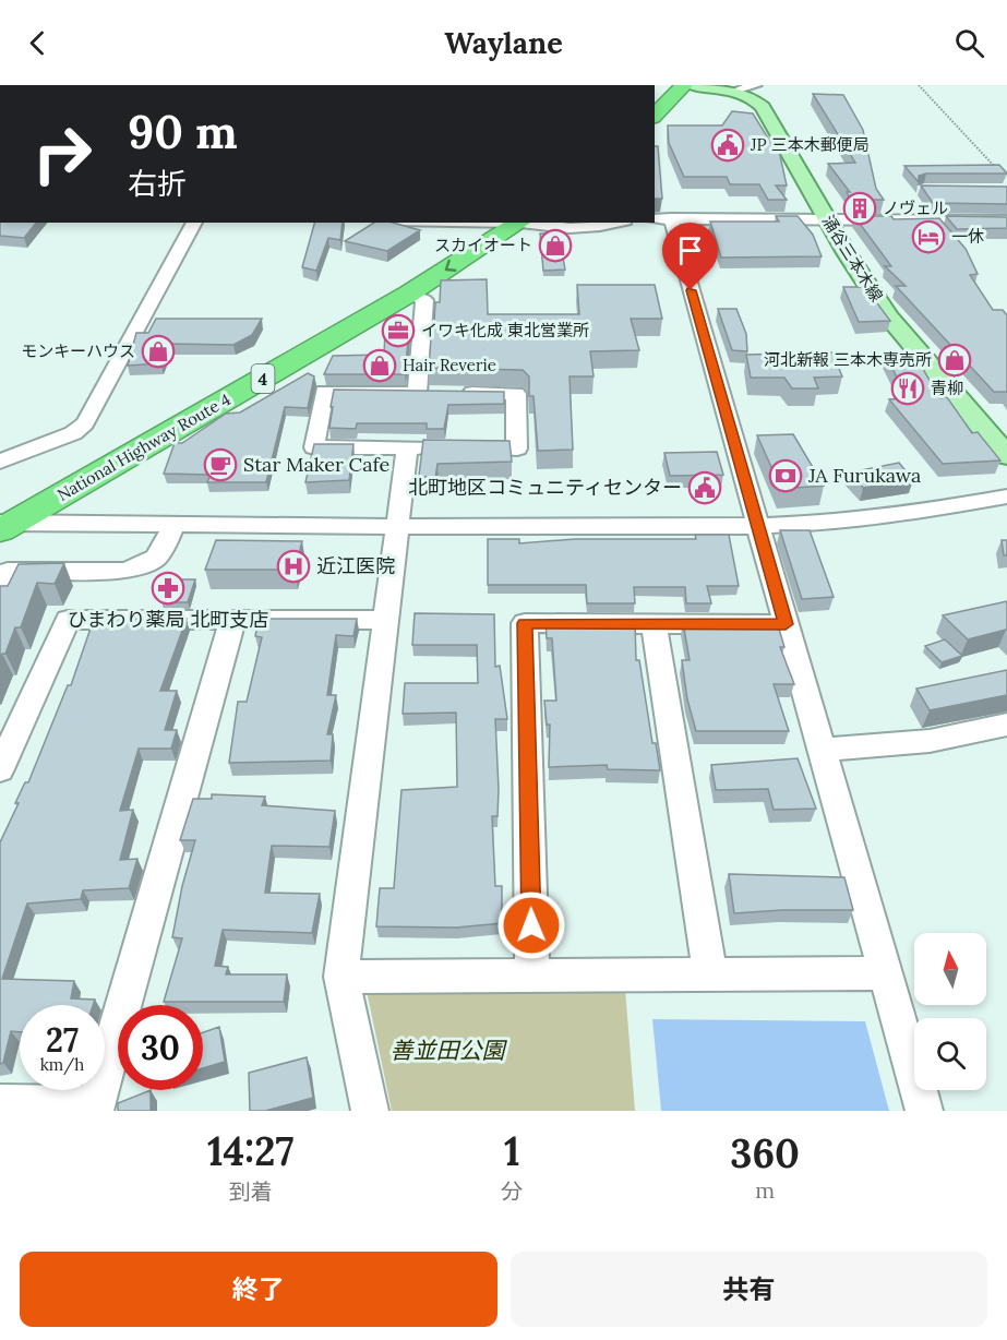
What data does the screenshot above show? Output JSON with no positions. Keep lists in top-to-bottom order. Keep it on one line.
{"streets":{"highway":["4","National Highway Route 4"],"main road":["涌谷三本木線"]},"parks":["善並田公園"],"places":{"public building":["JP 三本木郵便局","北町地区コミュニティセンター"],"building":["ノヴェル"],"hotel":["一休"],"shop":["スカイオート","モンキーハウス","河北新報 三本木専売所","Hair Reverie"],"office":["イワキ化成 東北営業所"],"restaurant":["青柳"],"cafe":["Star Maker Cafe"],"bank":["JA Furukawa"],"hospital":["近江医院"],"pharmacy":["ひまわり薬局 北町支店"]},"north":"top","page":{"header":"Waylane","turn":["90 m","右折"],"speed":"27 km/h","limit":"30","eta":["14:27","到着","1","分","360","m"],"buttons":["終了","共有"]}}
